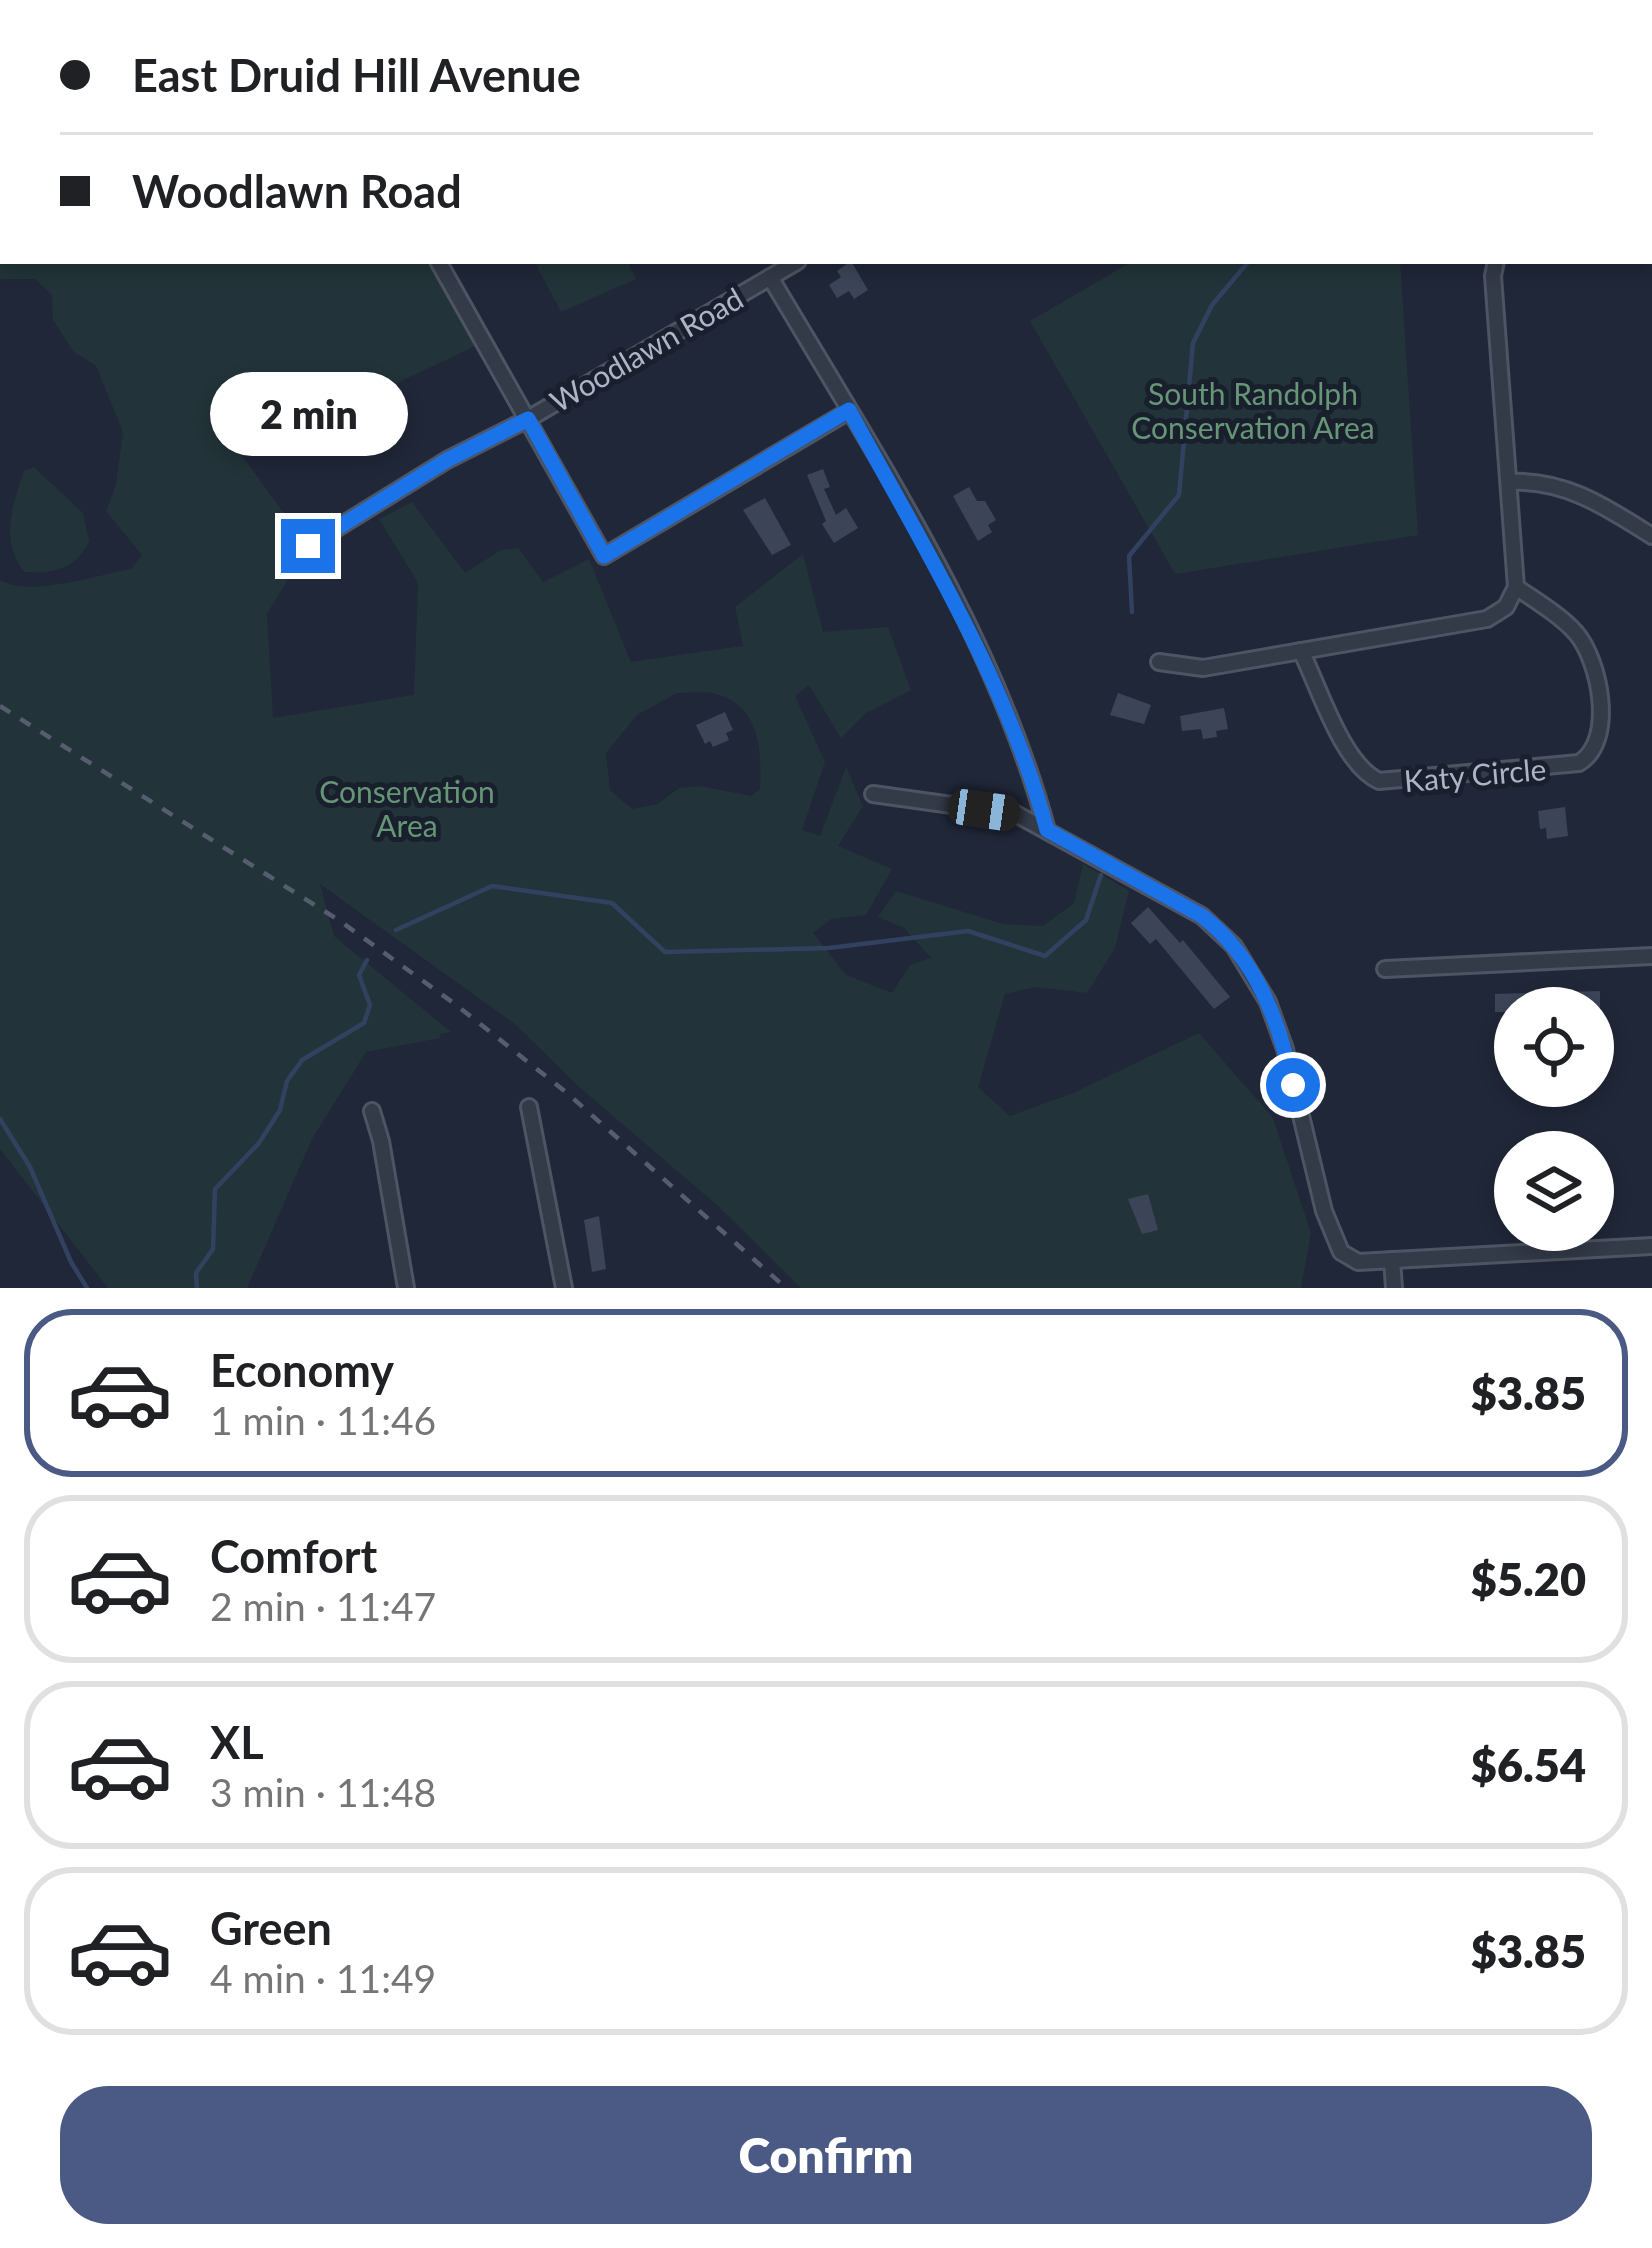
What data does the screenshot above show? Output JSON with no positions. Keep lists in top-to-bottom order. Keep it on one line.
{"streets":{"street":["Woodlawn Road","Katy Circle"]},"parks":["South Randolph Conservation Area","Conservation Area"],"page":{"banner":["East Druid Hill Avenue","Woodlawn Road"],"bubble":"2 min","list":[{"name":"Economy","note":"1 min · 11:46","value":"$3.85"},{"name":"Comfort","note":"2 min · 11:47","value":"$5.20"},{"name":"XL","note":"3 min · 11:48","value":"$6.54"},{"name":"Green","note":"4 min · 11:49","value":"$3.85"}],"buttons":"Confirm"}}
